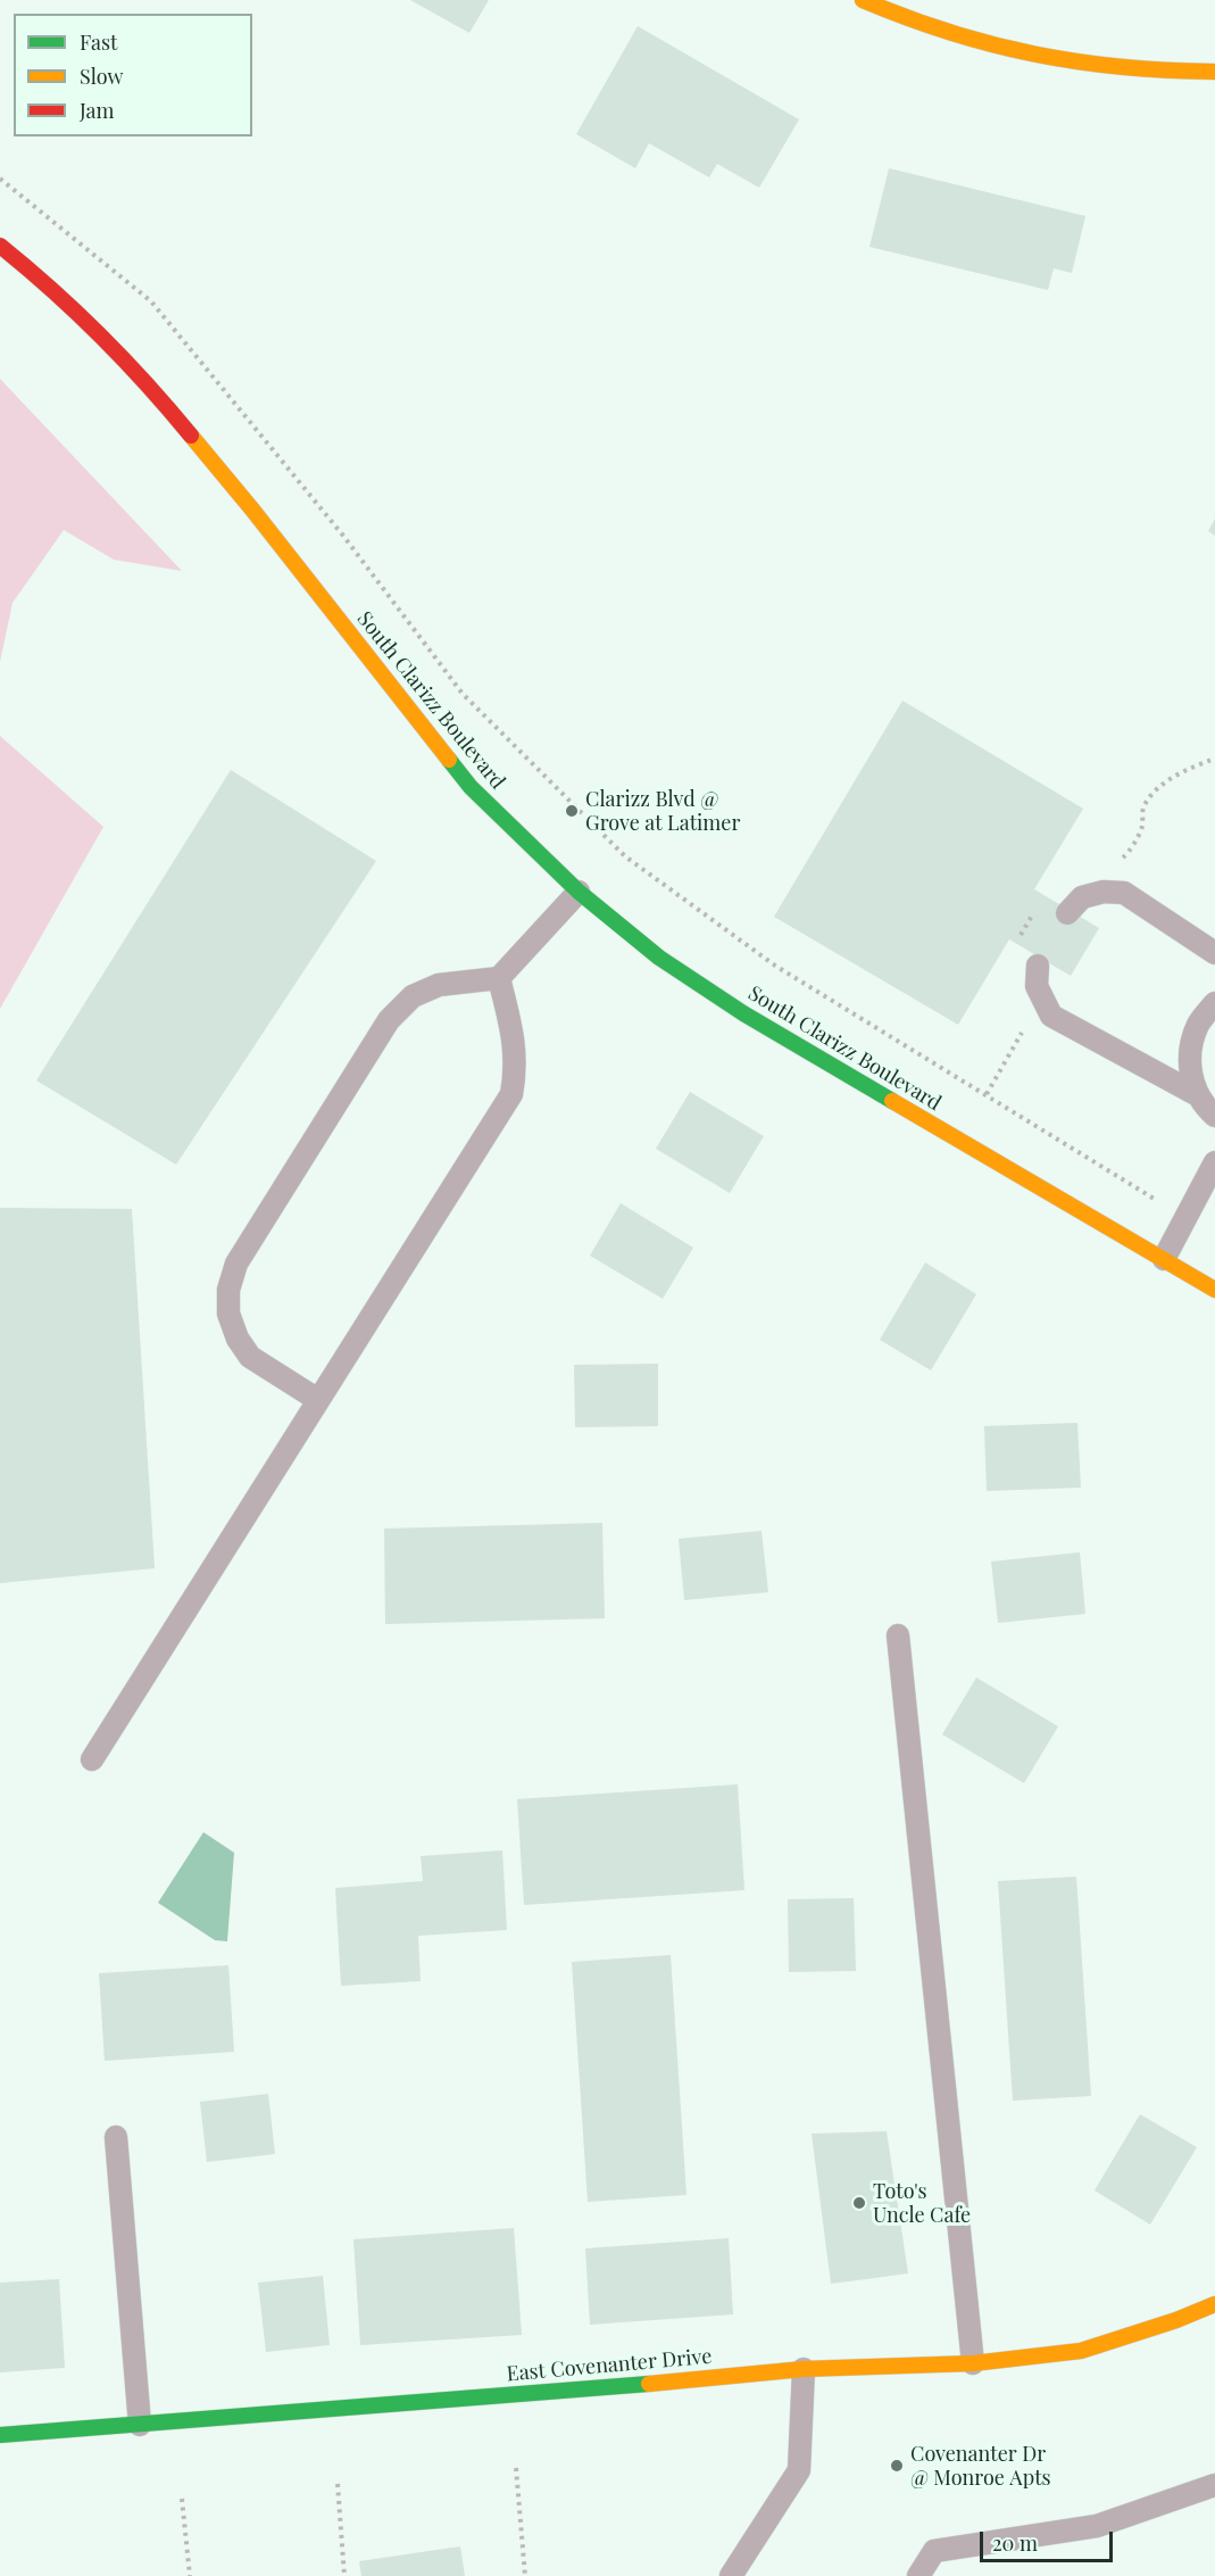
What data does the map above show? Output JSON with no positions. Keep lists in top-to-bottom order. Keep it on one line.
{"streets":{"street":["South Clarizz Boulevard","East Covenanter Drive"]},"places":["Clarizz Blvd @ Grove at Latimer","Toto's Uncle Cafe","Covenanter Dr @ Monroe Apts"],"legend":["Fast","Slow","Jam"],"scale_bar":"20 m"}
